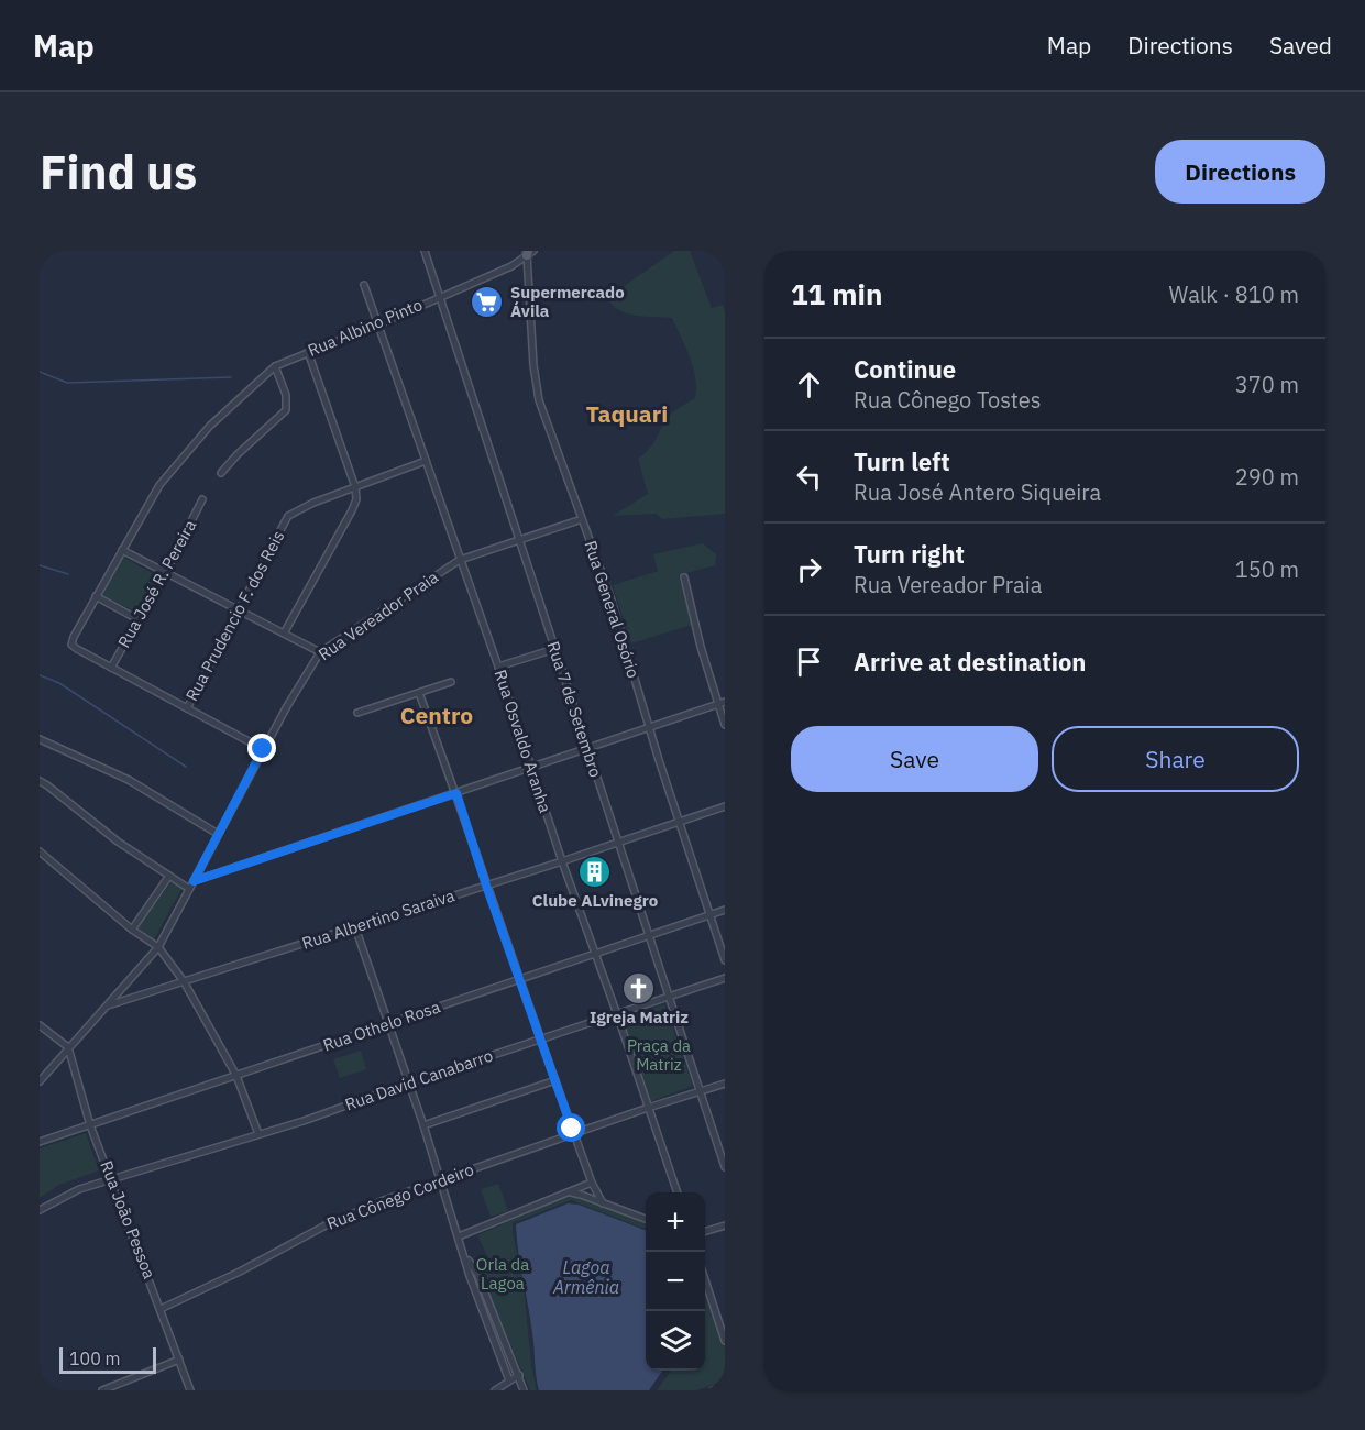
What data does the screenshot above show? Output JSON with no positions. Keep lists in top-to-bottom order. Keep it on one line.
{"streets":{"street":["Rua Albino Pinto","Rua José R. Pereira","Rua General Osório","Rua Prudencio F. dos Reis","Rua Vereador Praia","Rua 7 de Setembro","Rua Osvaldo Aranha","Rua Albertino Saraiva","Rua Othelo Rosa","Rua David Canabarro","Rua Cônego Cordeiro","Rua João Pessoa"]},"crossings":[["Rua Albino Pinto","Rua José R. Pereira"],["Rua Albino Pinto","Rua General Osório"],["Rua Albino Pinto","Rua 7 de Setembro"],["Rua Albino Pinto","Rua Osvaldo Aranha"],["Rua General Osório","Rua Vereador Praia"],["Rua General Osório","Rua Albertino Saraiva"],["Rua General Osório","Rua Othelo Rosa"],["Rua Prudencio F. dos Reis","Rua Osvaldo Aranha"],["Rua Vereador Praia","Rua 7 de Setembro"],["Rua Vereador Praia","Rua Osvaldo Aranha"],["Rua Vereador Praia","Rua Albertino Saraiva"],["Rua Vereador Praia","Rua João Pessoa"],["Rua 7 de Setembro","Rua Albertino Saraiva"],["Rua 7 de Setembro","Rua Othelo Rosa"],["Rua 7 de Setembro","Rua David Canabarro"],["Rua 7 de Setembro","Rua Cônego Cordeiro"],["Rua Osvaldo Aranha","Rua Albertino Saraiva"],["Rua Osvaldo Aranha","Rua Othelo Rosa"],["Rua Osvaldo Aranha","Rua David Canabarro"],["Rua Osvaldo Aranha","Rua Cônego Cordeiro"],["Rua Othelo Rosa","Rua João Pessoa"],["Rua David Canabarro","Rua João Pessoa"],["Rua Cônego Cordeiro","Rua João Pessoa"]],"districts":["Taquari","Centro"],"water":["Lagoa Armênia"],"parks":["Praça da Matriz","Orla da Lagoa"],"places":{"supermarket":["Supermercado Ávila"],"building":["Clube ALvinegro"],"church":["Igreja Matriz"]},"scale_bar":"100 m","page":{"header":"Map","nav":["Map","Directions","Saved"],"buttons":["Directions",["Save","Share"]],"title":"Find us","heading":["11 min","Walk · 810 m"],"list":[["Continue","Rua Cônego Tostes","370 m"],["Turn left","Rua José Antero Siqueira","290 m"],["Turn right","Rua Vereador Praia","150 m"],"Arrive at destination"],"map_buttons":["+","−"],"scale":"100 m"}}
